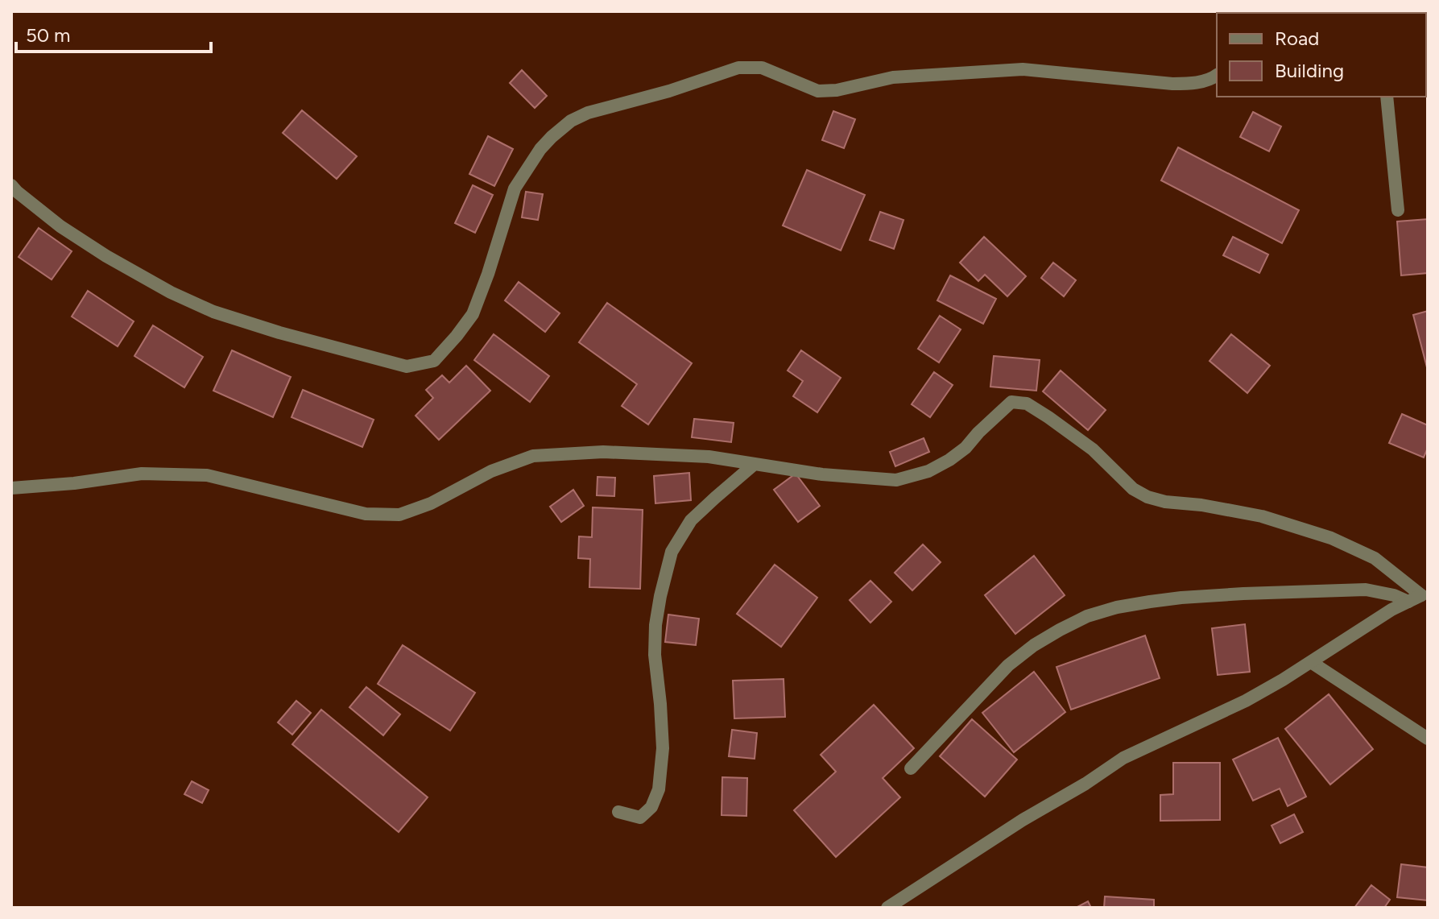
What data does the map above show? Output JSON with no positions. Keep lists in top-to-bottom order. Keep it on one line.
{"legend":["Road","Building"],"scale_bar":"50 m"}
